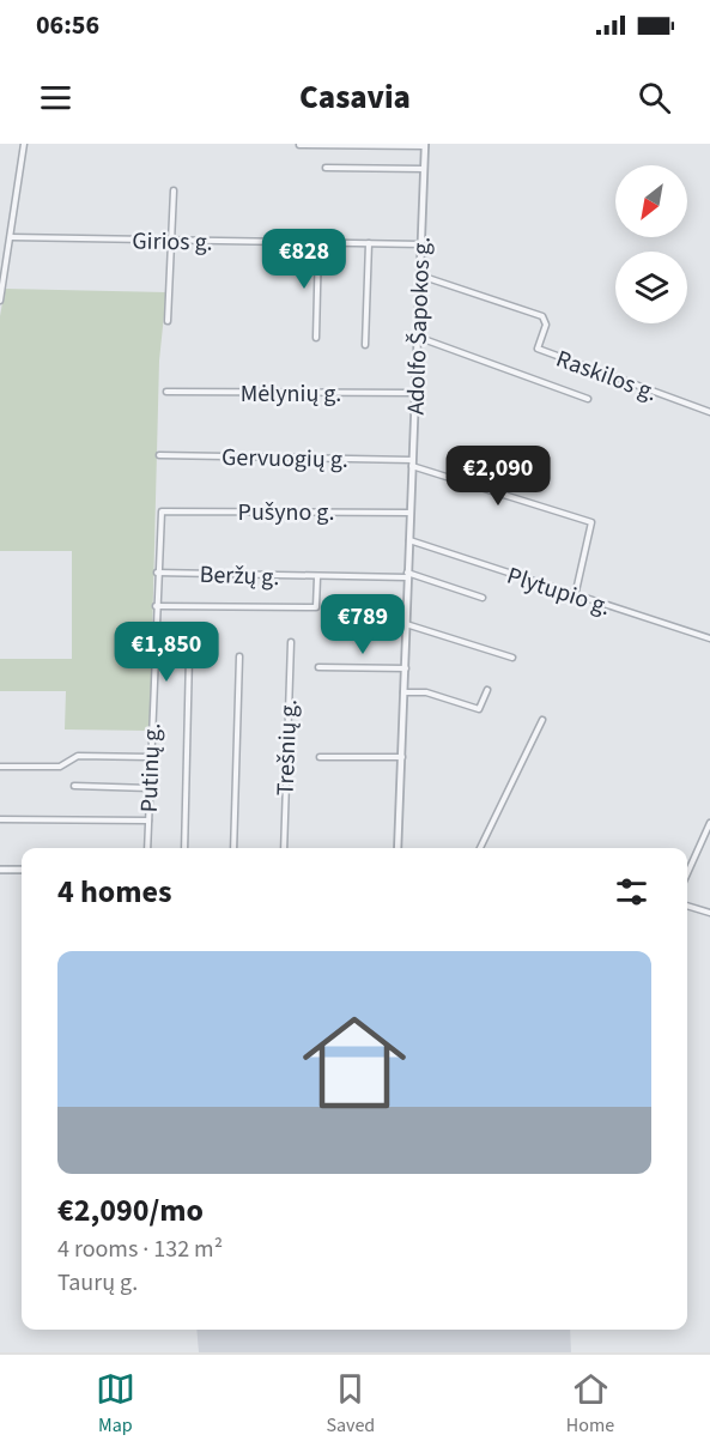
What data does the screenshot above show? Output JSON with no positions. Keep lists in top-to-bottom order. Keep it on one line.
{"streets":{"street":["Girios g.","Adolfo Šapokos g.","Raskilos g.","Mėlynių g.","Gervuogių g.","Pušyno g.","Beržų g.","Plytupio g.","Trešnių g.","Putinų g."]},"crossings":[["Girios g.","Adolfo Šapokos g."],["Adolfo Šapokos g.","Raskilos g."],["Adolfo Šapokos g.","Mėlynių g."],["Adolfo Šapokos g.","Gervuogių g."],["Adolfo Šapokos g.","Pušyno g."],["Adolfo Šapokos g.","Beržų g."],["Adolfo Šapokos g.","Plytupio g."],["Gervuogių g.","Plytupio g."],["Pušyno g.","Putinų g."],["Beržų g.","Putinų g."]],"north":"bottom left","page":{"status":"06:56","header":"Casavia","price":["€828","€2,090","€789","€1,850"],"heading":"4 homes","list":[{"name":"€2,090/mo","note":"4 rooms · 132 m² · Taurų g."}],"tabs":["Map","Saved","Home"]}}
